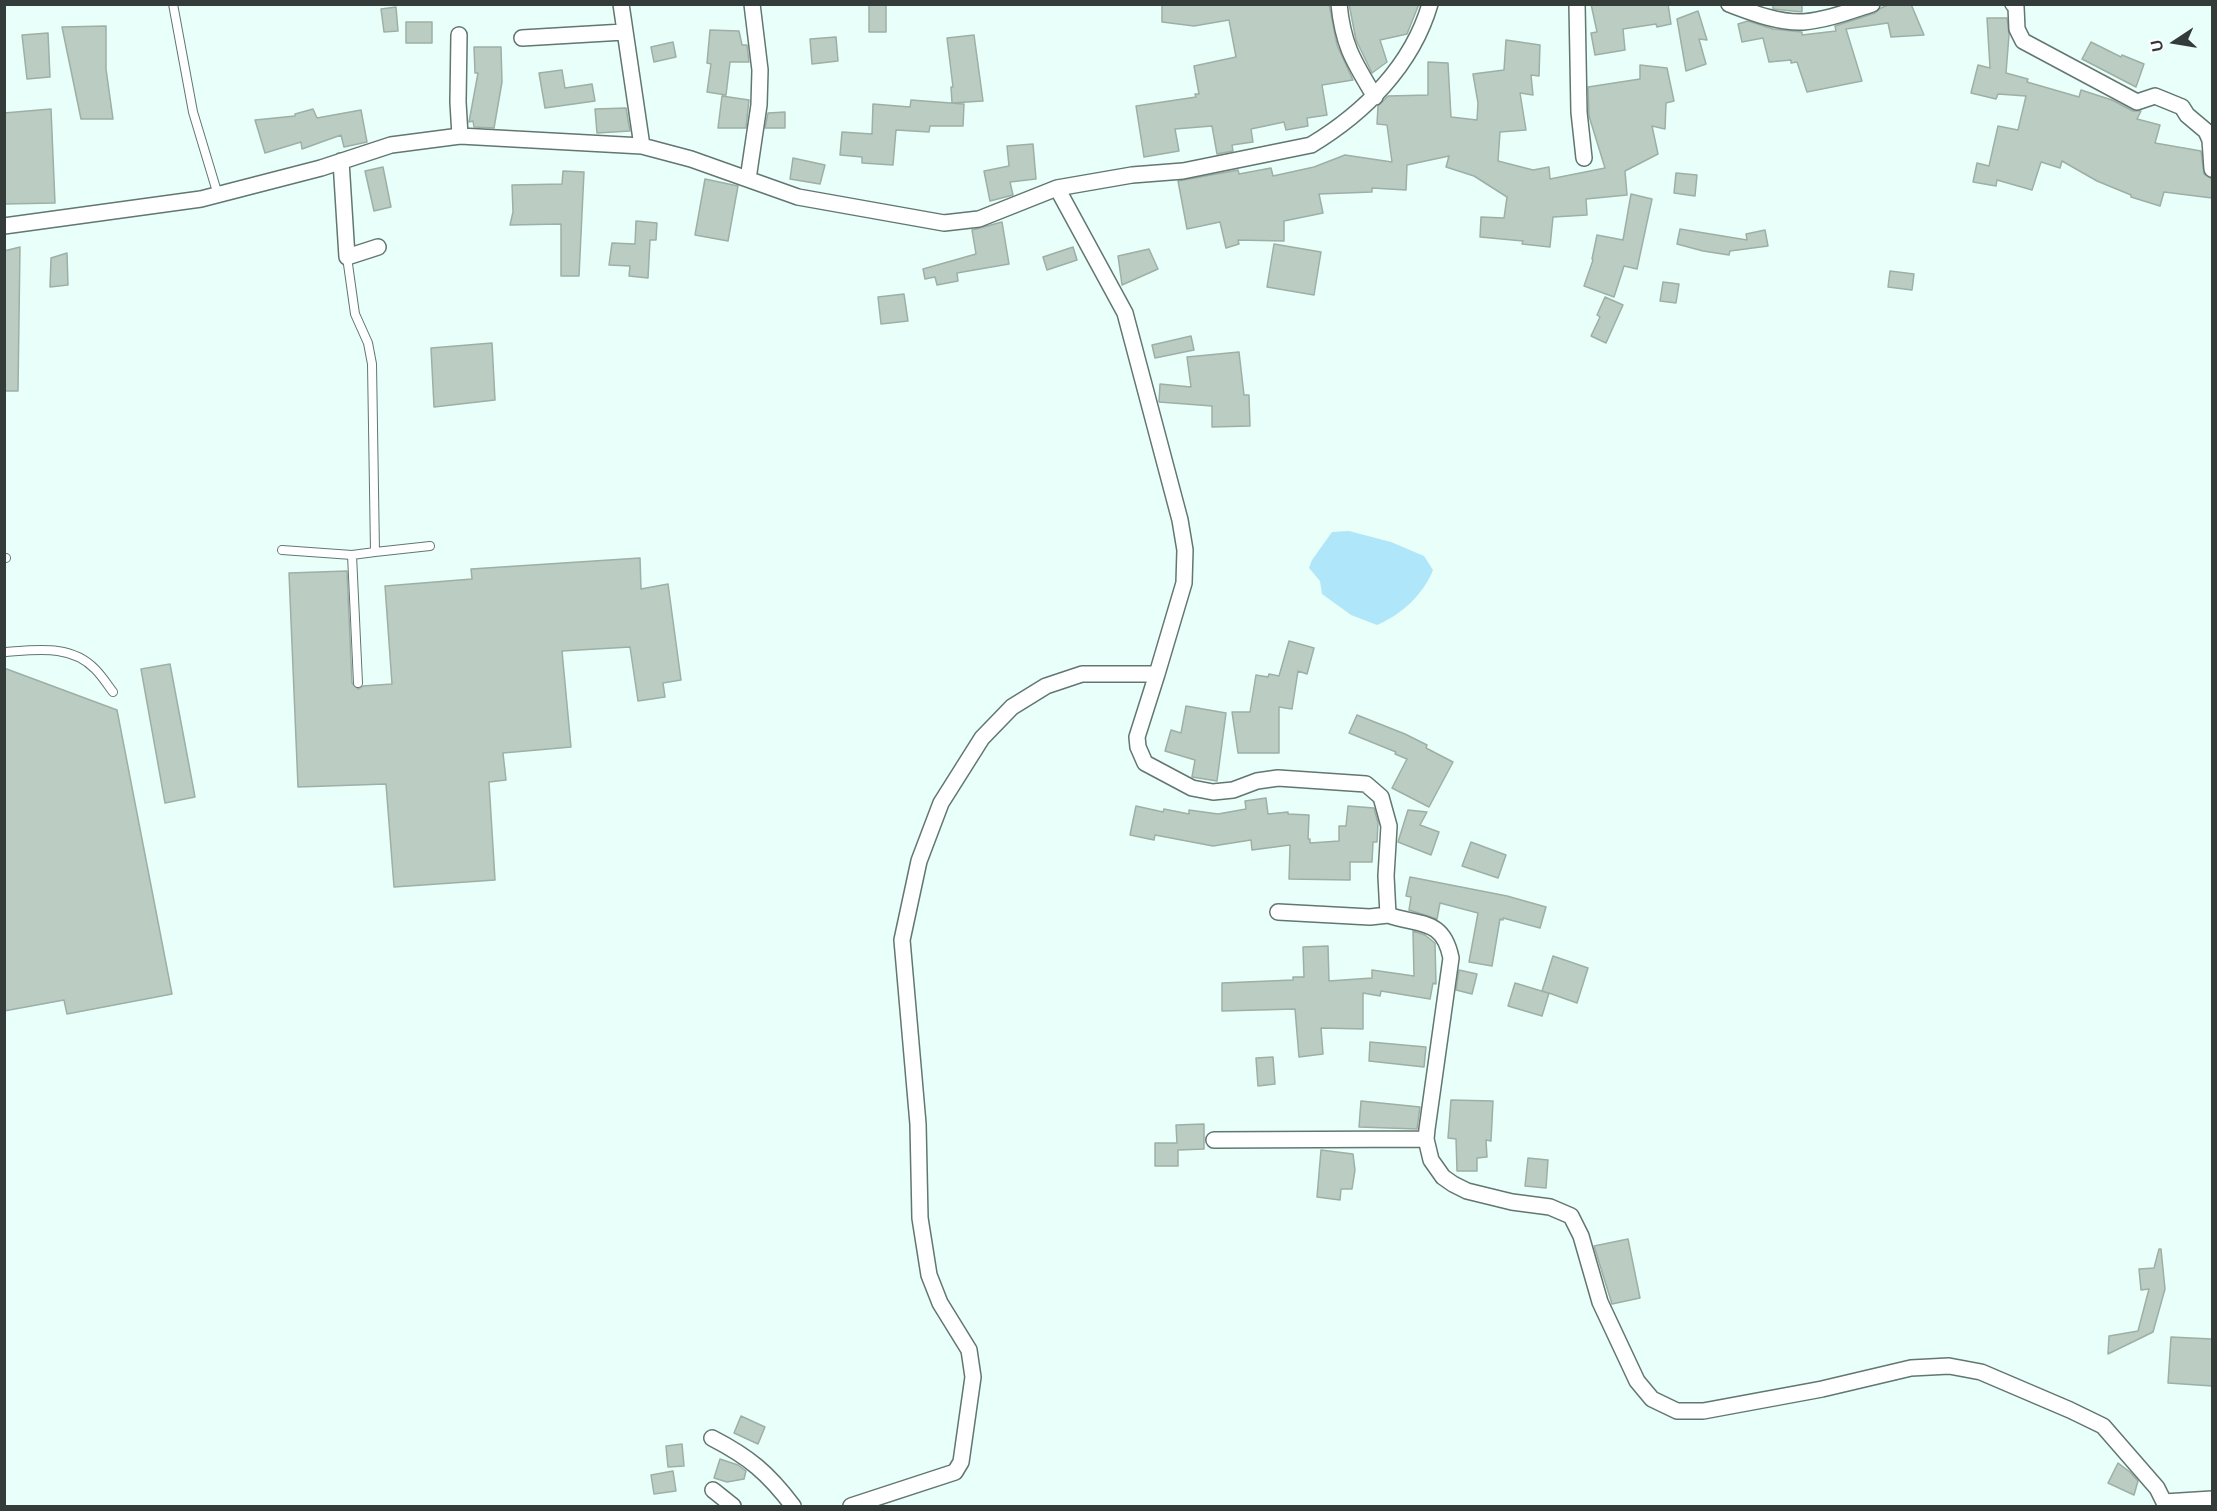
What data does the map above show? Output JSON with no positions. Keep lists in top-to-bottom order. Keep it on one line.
{"north":"left"}
